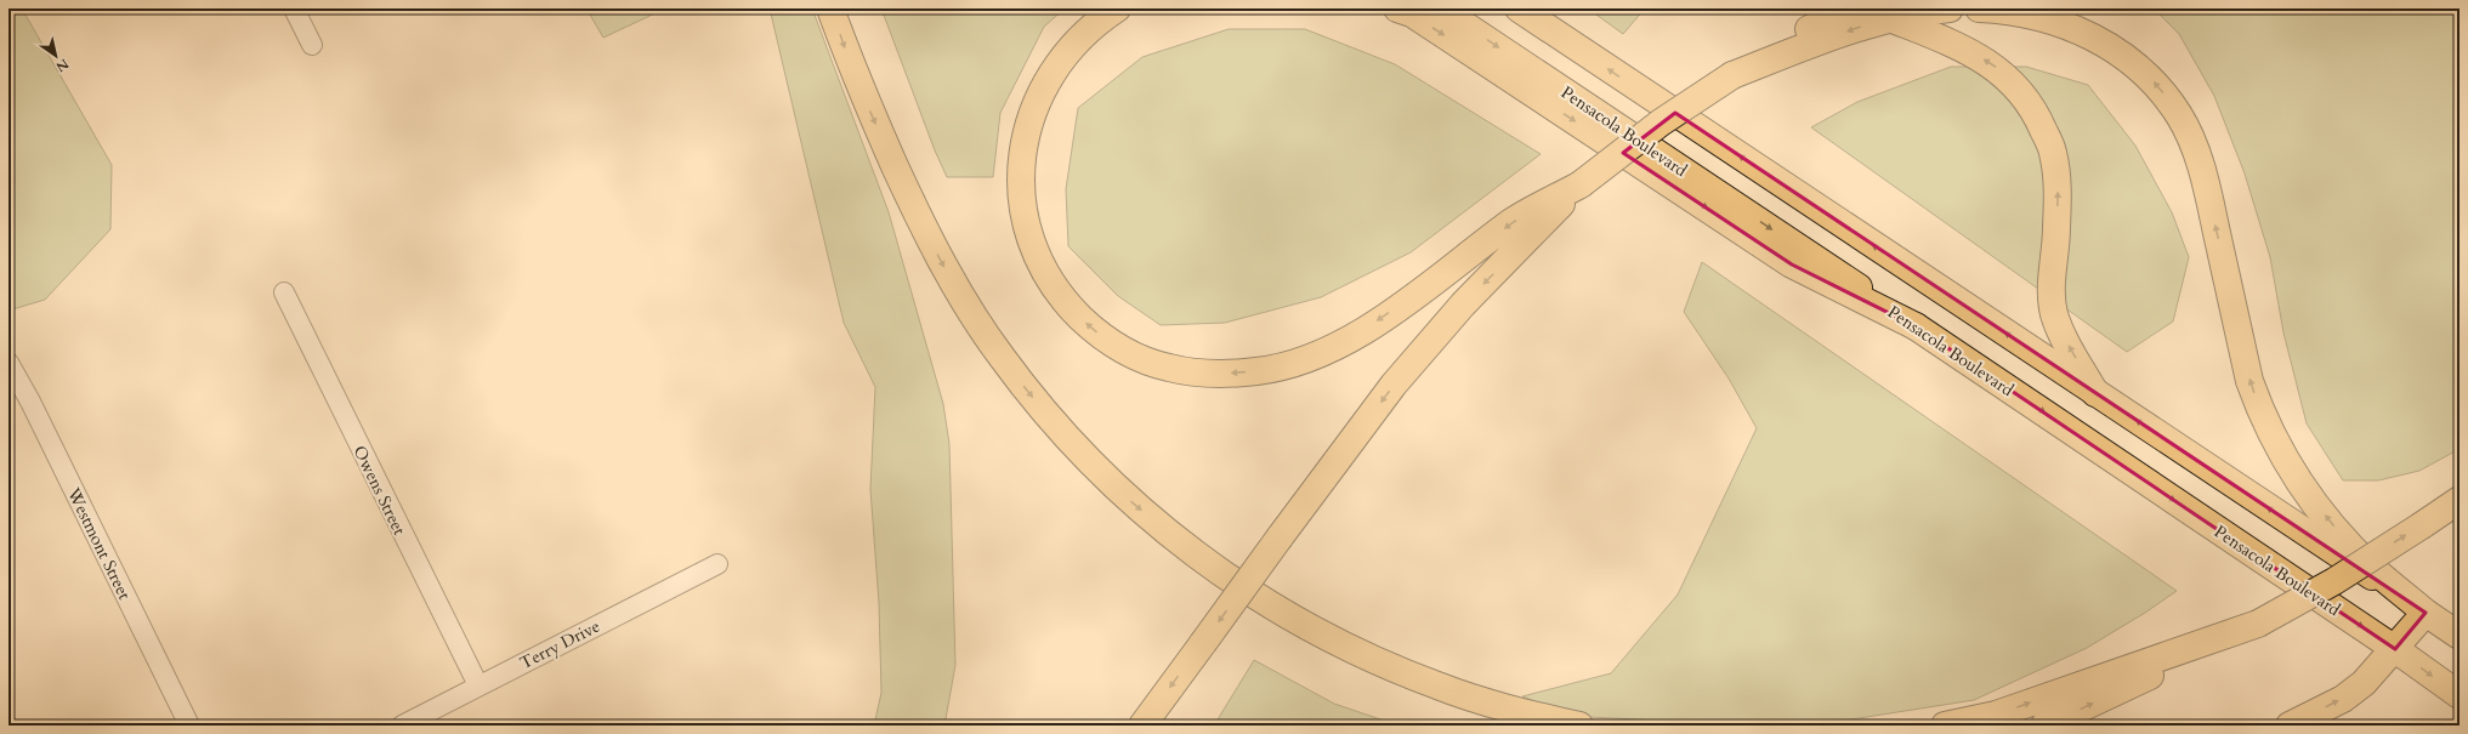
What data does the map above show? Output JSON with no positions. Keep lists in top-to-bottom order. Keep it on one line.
{"streets":{"main road":["Pensacola Boulevard"],"street":["Owens Street","Westmont Street","Terry Drive"]},"crossings":[["Owens Street","Terry Drive"]],"north":"bottom right"}
